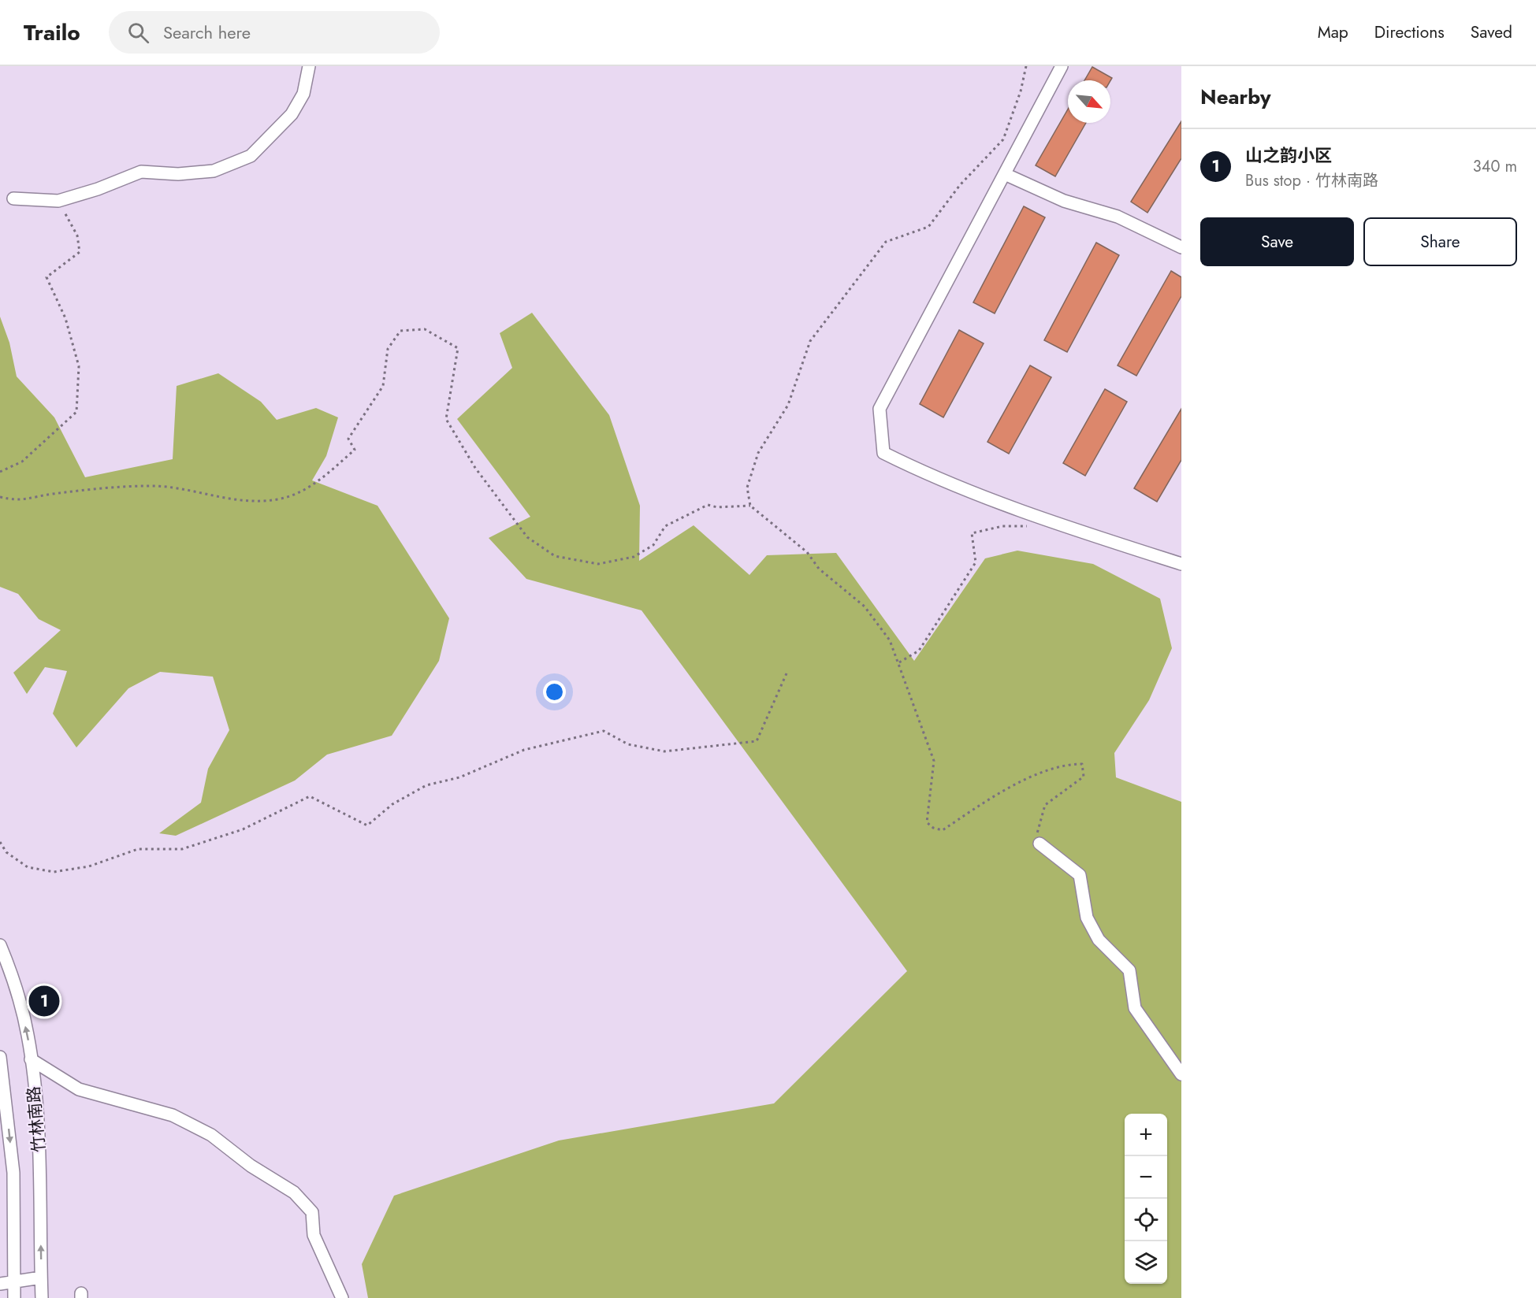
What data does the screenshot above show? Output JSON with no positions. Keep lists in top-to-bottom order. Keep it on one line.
{"streets":{"street":["竹林南路"]},"north":"bottom right","page":{"header":"Trailo","search":"Search here","nav":["Map","Directions","Saved"],"heading":"Nearby","list":[{"mark":"1","name":"山之韵小区","note":"Bus stop · 竹林南路","value":"340 m"}],"buttons":["Save","Share"],"pins":"1","map_buttons":["+","−"]}}
